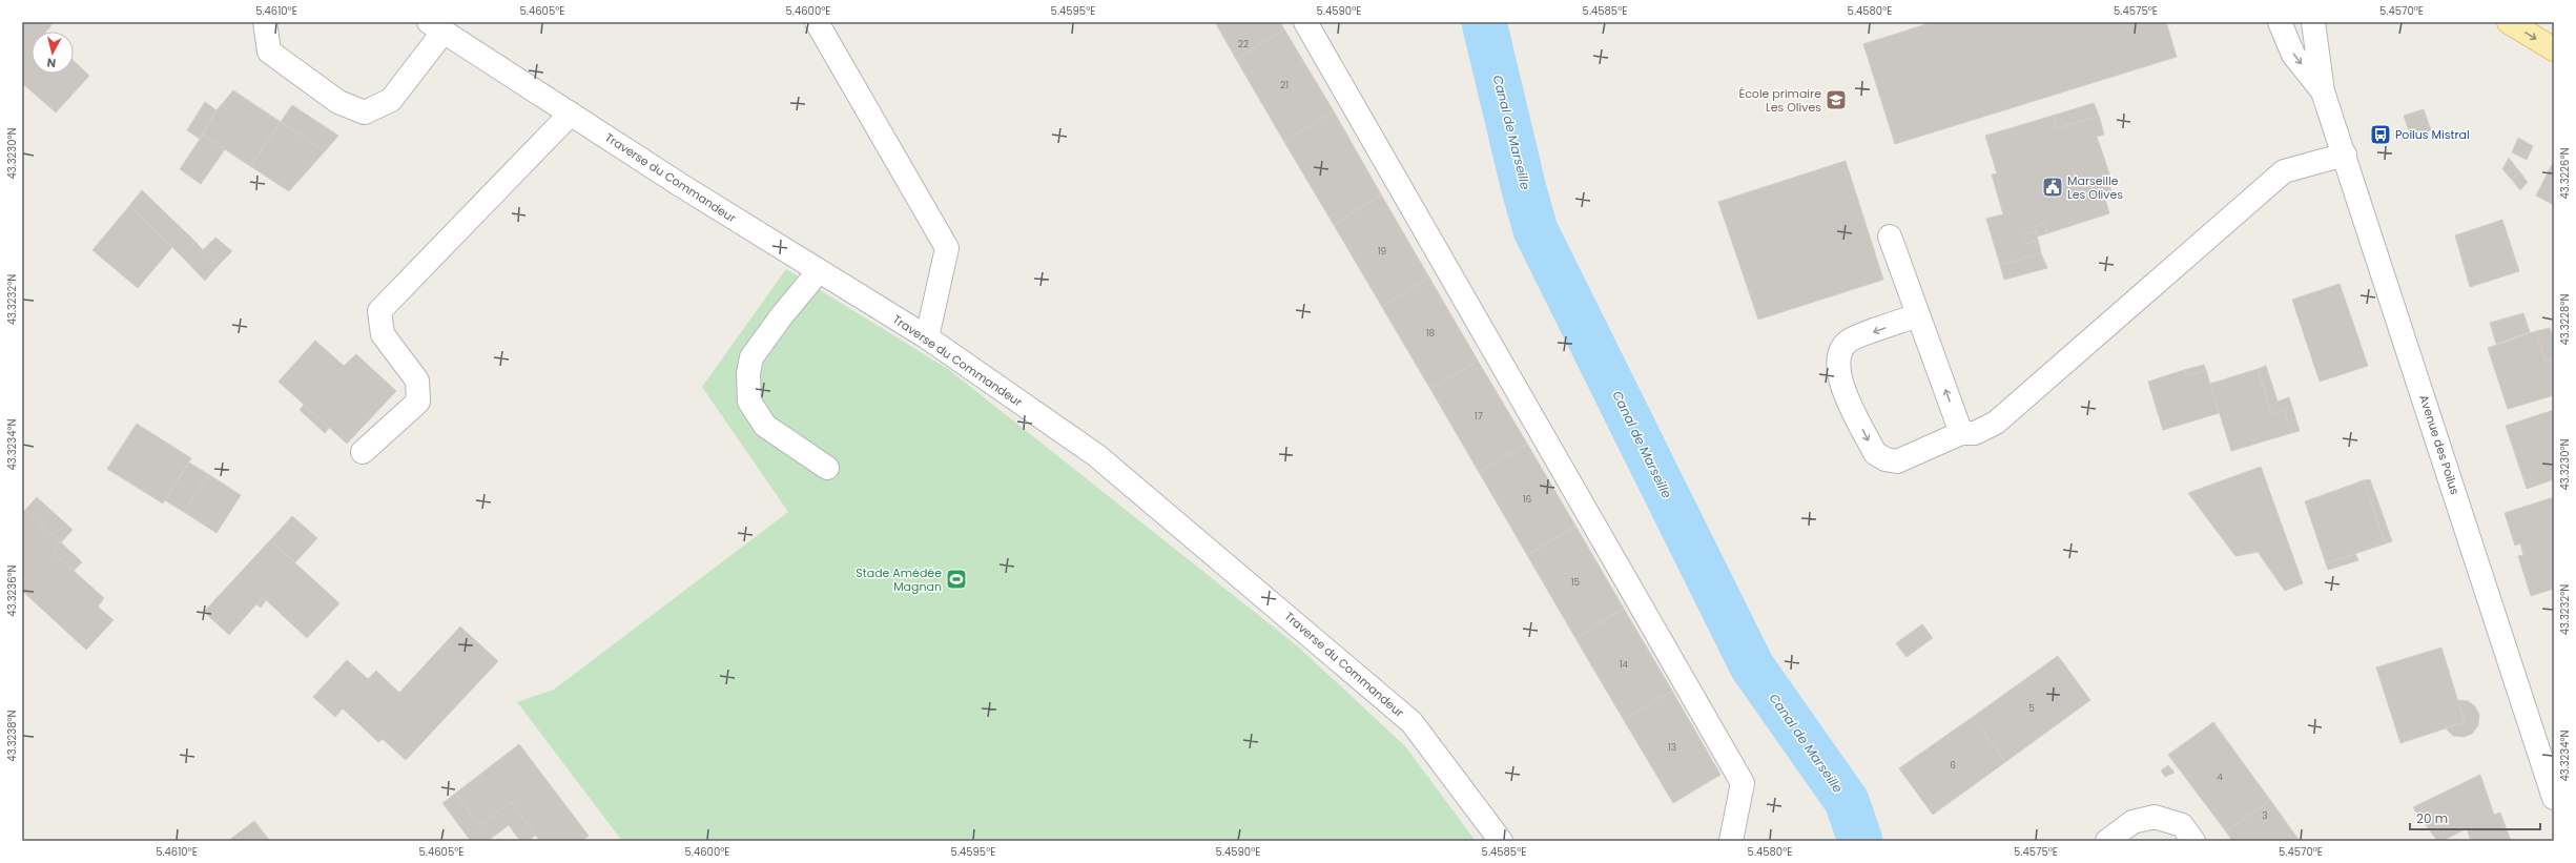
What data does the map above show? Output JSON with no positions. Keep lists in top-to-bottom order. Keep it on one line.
{"streets":{"street":["Traverse du Commandeur","Avenue des Poilus"]},"water":["Canal de Marseille"],"places":{"school or university":["École primaire Les Olives"],"bus stop":["Poilus Mistral"],"public building":["Marseille Les Olives"],"sports":["Stade Amédée Magnan"]},"house_numbers":["22","21","19","18","17","16","15","14","5","13","6","4","3"],"scale_bar":"20 m","north":"bottom","coordinates":["5.4610°E","5.4605°E","5.4600°E","5.4595°E","5.4590°E","5.4585°E","5.4580°E","5.4575°E","5.4570°E","43.3230°N","43.3226°N","43.3232°N","43.3228°N","43.3234°N","43.3236°N","43.3238°N"]}
